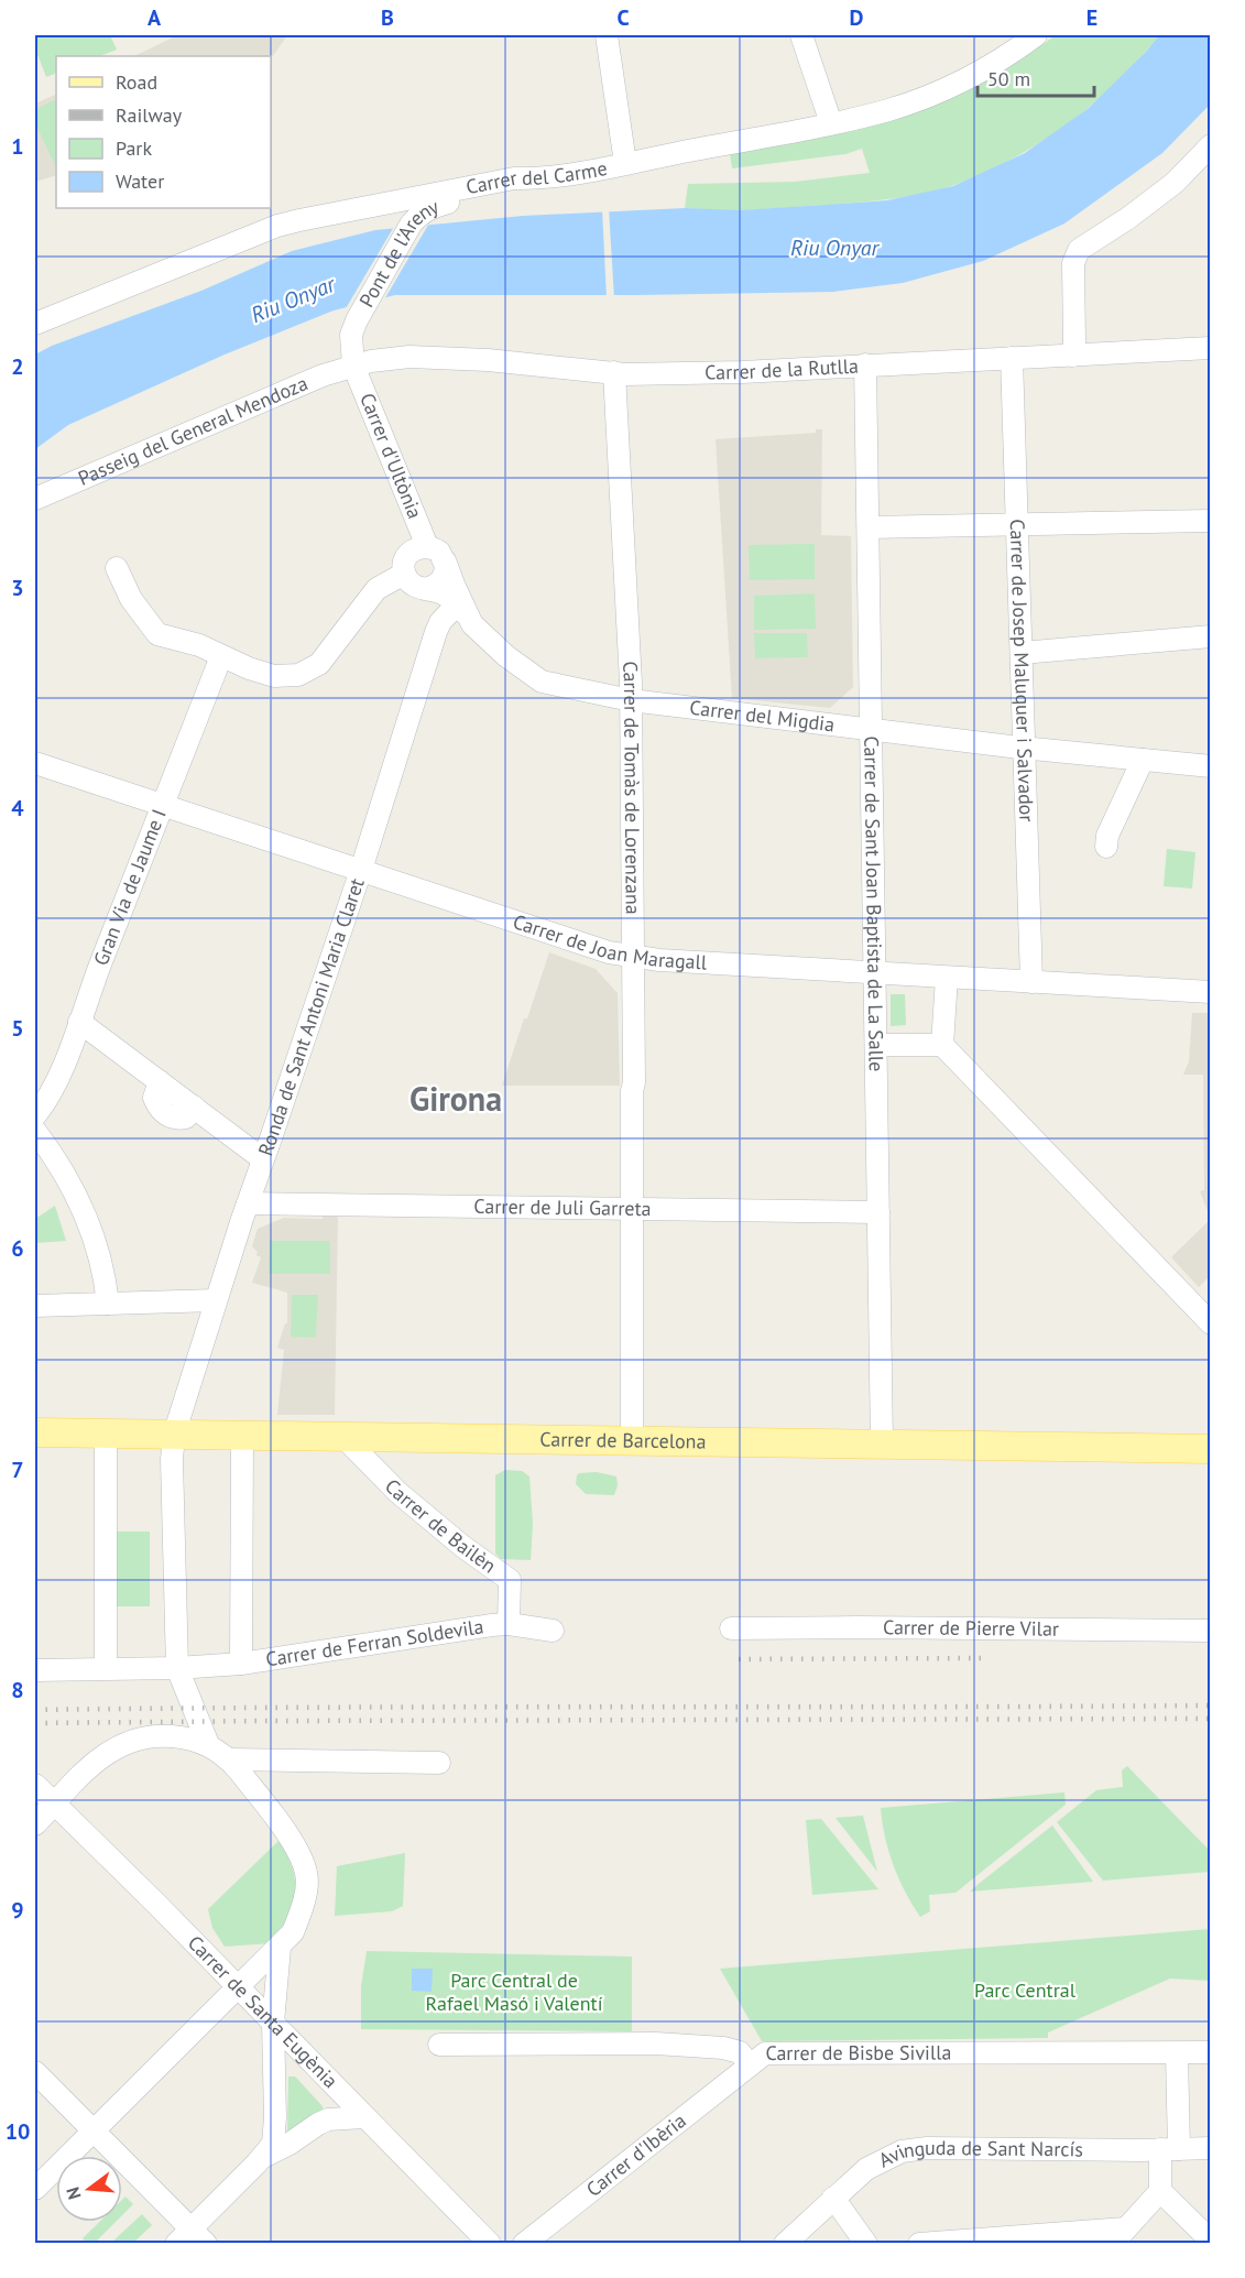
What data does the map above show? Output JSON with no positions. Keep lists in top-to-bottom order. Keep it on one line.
{"streets":{"main road":["Carrer de Barcelona"],"street":["Carrer del Carme","Pont de l'Areny","Carrer de la Rutlla","Passeig del General Mendoza","Carrer d'Ultònia","Carrer de Josep Maluquer i Salvador","Carrer del Migdia","Carrer de Tomàs de Lorenzana","Gran Via de Jaume I","Carrer de Sant Joan Baptista de La Salle","Carrer de Joan Maragall","Ronda de Sant Antoni Maria Claret","Carrer de Juli Garreta","Carrer de Bailèn","Carrer de Pierre Vilar","Carrer de Ferran Soldevila","Carrer de Santa Eugènia","Carrer de Bisbe Sivilla","Carrer d'Ibèria","Avinguda de Sant Narcís"]},"crossings":[["Carrer del Carme","Pont de l'Areny"],["Pont de l'Areny","Carrer de la Rutlla"],["Pont de l'Areny","Passeig del General Mendoza"],["Pont de l'Areny","Carrer d'Ultònia"],["Carrer de la Rutlla","Passeig del General Mendoza"],["Carrer de la Rutlla","Carrer d'Ultònia"],["Carrer de la Rutlla","Carrer de Josep Maluquer i Salvador"],["Carrer de la Rutlla","Carrer de Tomàs de Lorenzana"],["Carrer de la Rutlla","Carrer de Sant Joan Baptista de La Salle"],["Passeig del General Mendoza","Carrer d'Ultònia"],["Carrer de Josep Maluquer i Salvador","Carrer del Migdia"],["Carrer de Josep Maluquer i Salvador","Carrer de Joan Maragall"],["Carrer del Migdia","Carrer de Tomàs de Lorenzana"],["Carrer del Migdia","Carrer de Sant Joan Baptista de La Salle"],["Carrer de Tomàs de Lorenzana","Carrer de Joan Maragall"],["Carrer de Tomàs de Lorenzana","Carrer de Juli Garreta"],["Carrer de Tomàs de Lorenzana","Carrer de Barcelona"],["Gran Via de Jaume I","Carrer de Joan Maragall"],["Carrer de Sant Joan Baptista de La Salle","Carrer de Joan Maragall"],["Carrer de Sant Joan Baptista de La Salle","Carrer de Juli Garreta"],["Carrer de Sant Joan Baptista de La Salle","Carrer de Barcelona"],["Carrer de Joan Maragall","Ronda de Sant Antoni Maria Claret"],["Ronda de Sant Antoni Maria Claret","Carrer de Juli Garreta"],["Ronda de Sant Antoni Maria Claret","Carrer de Barcelona"],["Ronda de Sant Antoni Maria Claret","Carrer de Ferran Soldevila"],["Carrer de Barcelona","Carrer de Bailèn"],["Carrer de Bailèn","Carrer de Ferran Soldevila"],["Carrer de Bisbe Sivilla","Carrer d'Ibèria"]],"districts":["Girona"],"water":["Riu Onyar"],"parks":["Parc Central de Rafael Masó i Valentí","Parc Central"],"legend":["Road","Railway","Park","Water"],"scale_bar":"50 m","north":"left","grid":{"columns":["A","B","C","D","E"],"rows":["1","2","3","4","5","6","7","8","9","10"]}}
